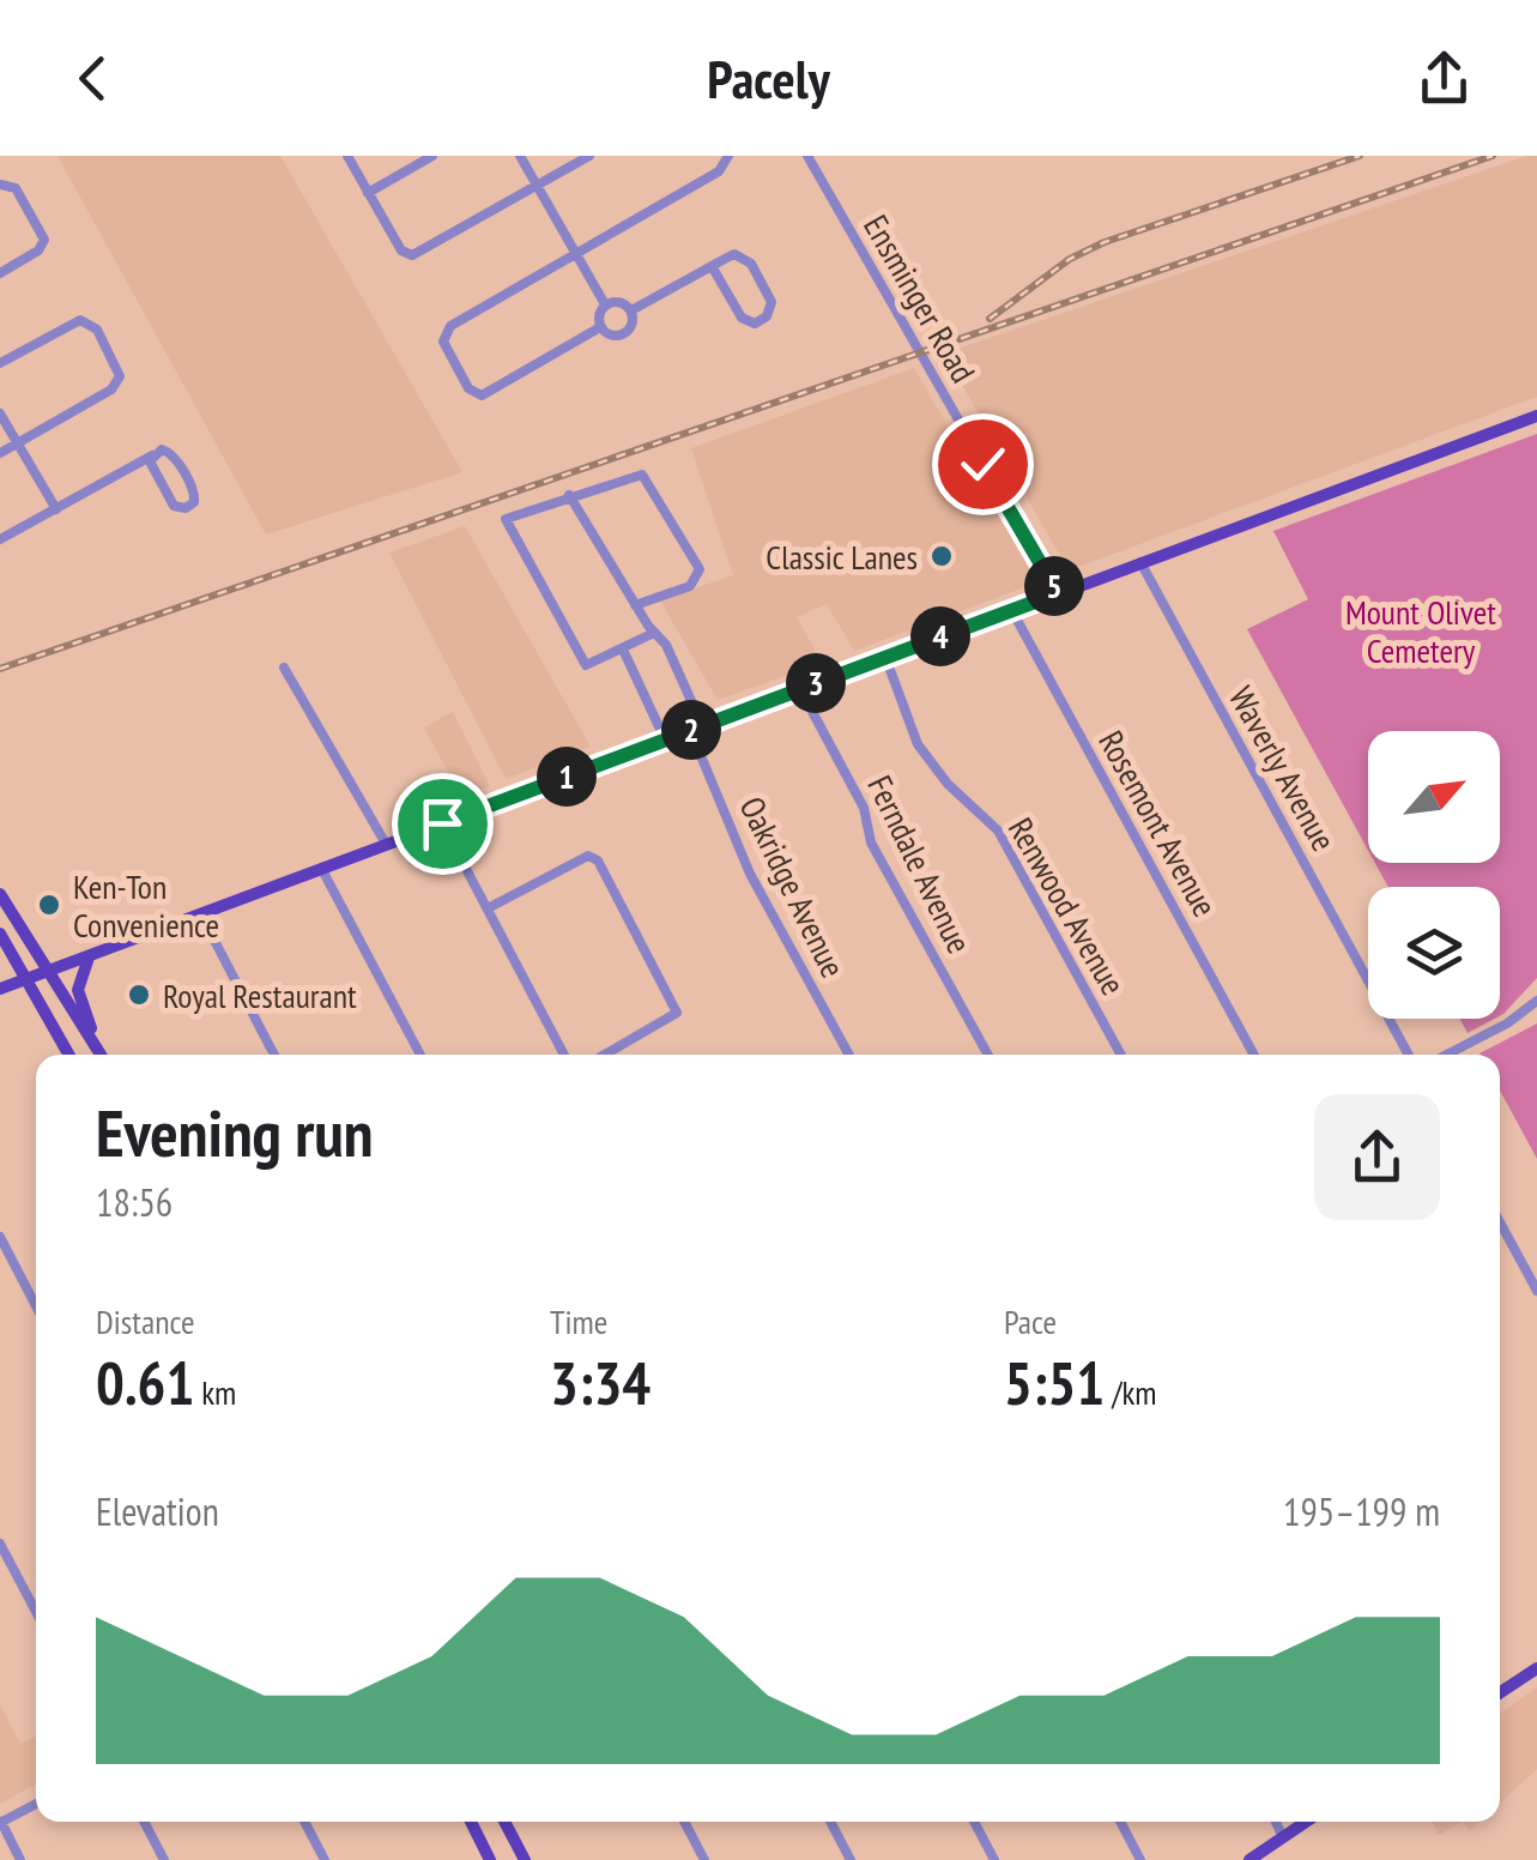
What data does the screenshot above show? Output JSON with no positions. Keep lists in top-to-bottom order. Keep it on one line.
{"streets":{"street":["Ensminger Road","Waverly Avenue","Rosemont Avenue","Ferndale Avenue","Oakridge Avenue","Renwood Avenue"]},"parks":["Mount Olivet Cemetery"],"places":["Classic Lanes","Ken-Ton Convenience","Royal Restaurant"],"north":"top right","page":{"header":"Pacely","pins":["5","4","3","2","1"],"heading":["Evening run","18:56"],"stats":[["Distance","0.61 km"],["Time","3:34"],["Pace","5:51 /km"]],"chart":["Elevation","195–199 m"]}}
